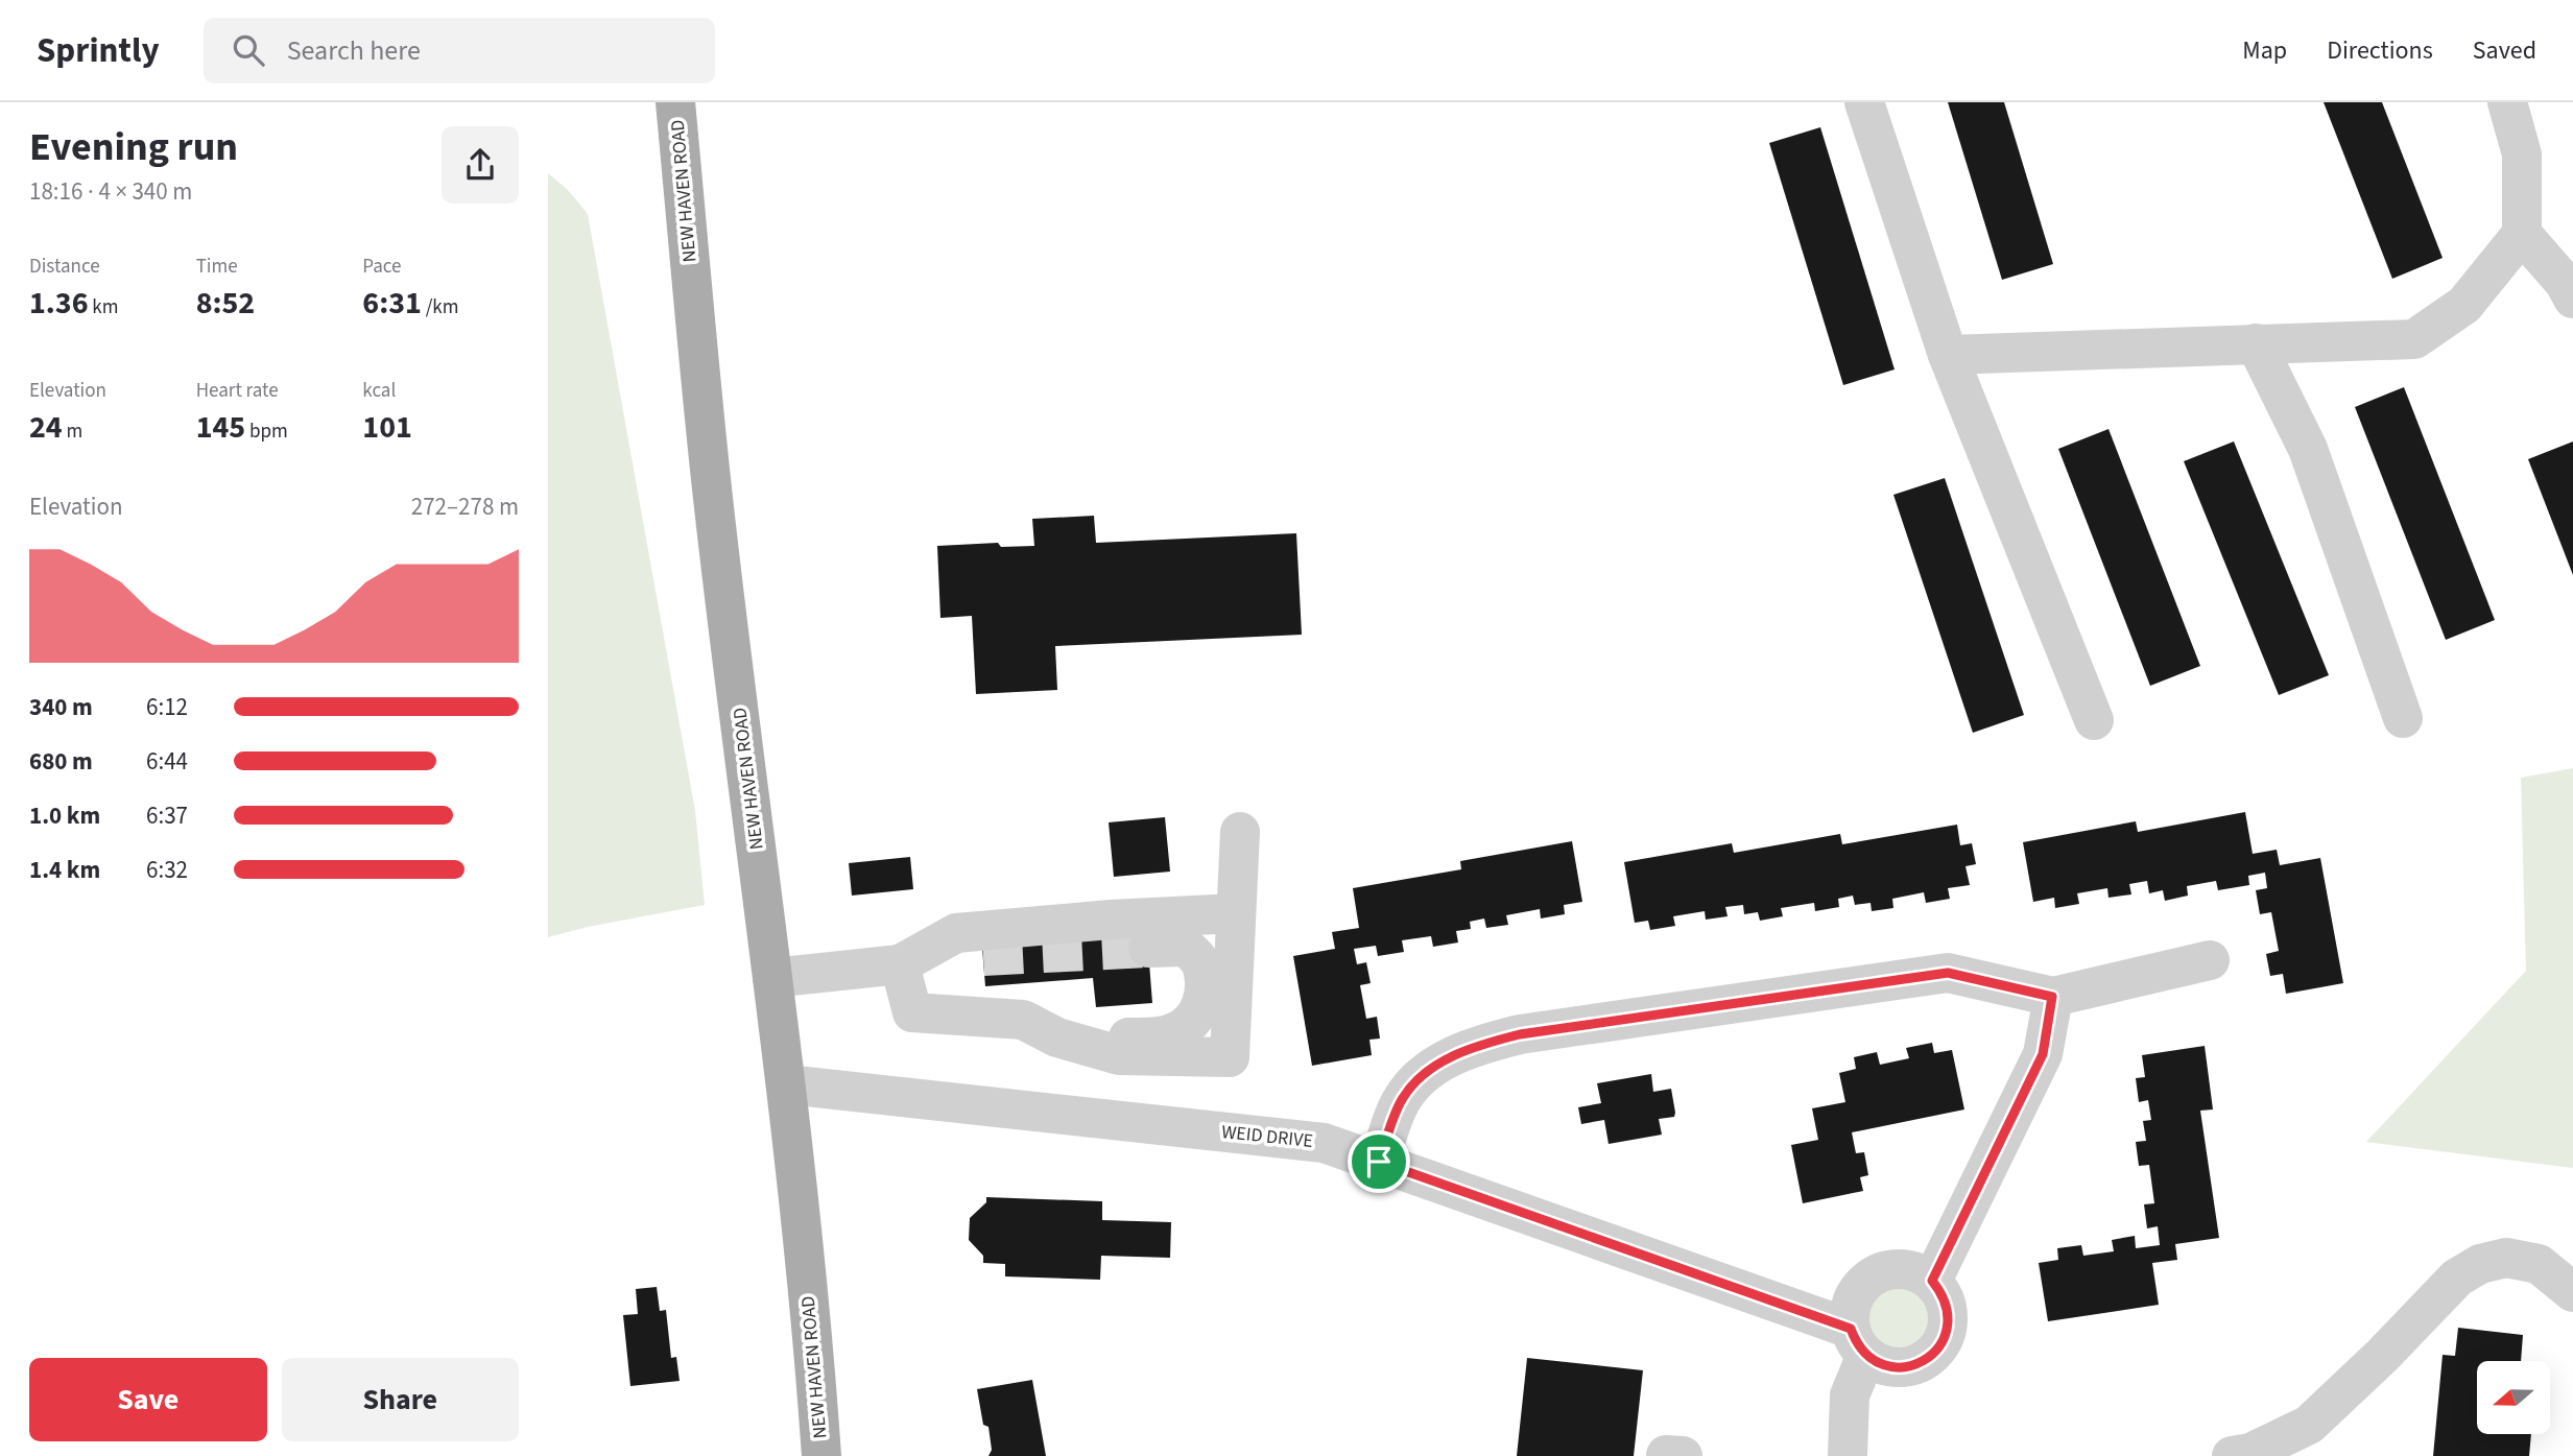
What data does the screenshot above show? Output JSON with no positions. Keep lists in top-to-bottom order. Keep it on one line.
{"streets":{"main road":["NEW HAVEN ROAD"],"street":["WEID DRIVE"]},"crossings":[["NEW HAVEN ROAD","WEID DRIVE"]],"north":"left","page":{"header":"Sprintly","search":"Search here","nav":["Map","Directions","Saved"],"heading":["Evening run","18:16 · 4 × 340 m"],"stats":[["Distance","1.36 km"],["Time","8:52"],["Pace","6:31 /km"],["Elevation","24 m"],["Heart rate","145 bpm"],["kcal","101"]],"chart":["Elevation","272–278 m"],"list":[{"name":"340 m","note":"6:12"},{"name":"680 m","note":"6:44"},{"name":"1.0 km","note":"6:37"},{"name":"1.4 km","note":"6:32"}],"buttons":["Save","Share"]}}
